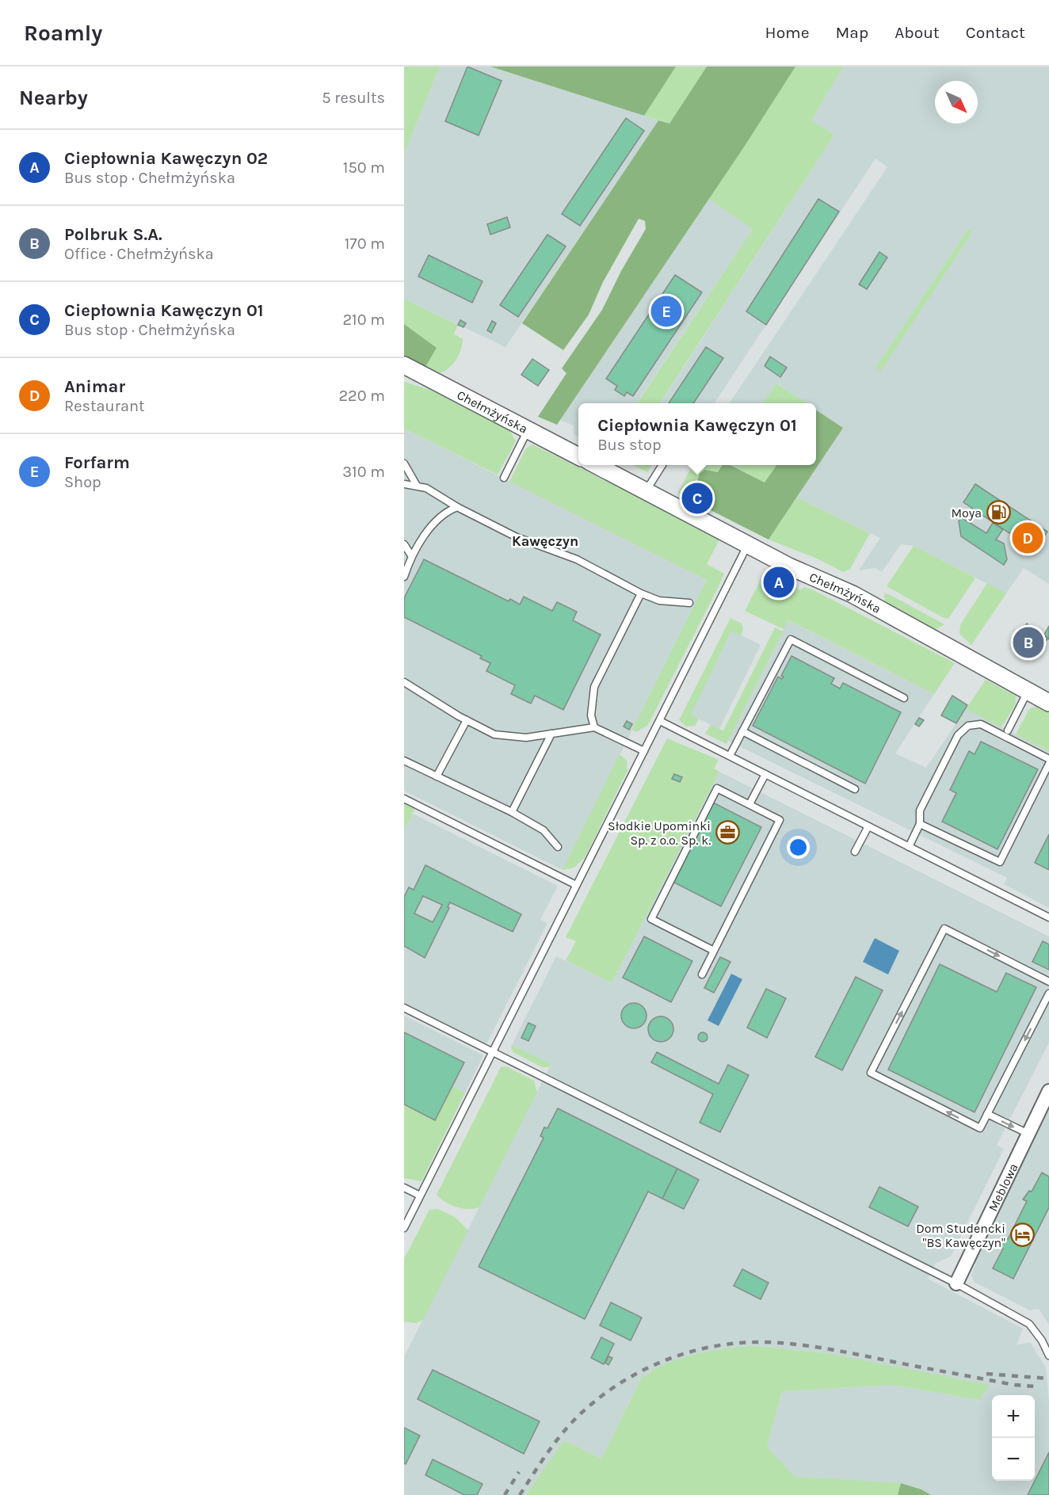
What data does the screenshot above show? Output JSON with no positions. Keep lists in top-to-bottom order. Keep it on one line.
{"streets":{"street":["Chełmżyńska","Meblowa"]},"districts":["Kawęczyn"],"places":{"fuel station":["Moya"],"office":["Słodkie Upominki Sp. z o.o. Sp. k."],"hotel":["Dom Studencki \"BS Kawęczyn\""]},"north":"bottom right","page":{"header":"Roamly","nav":["Home","Map","About","Contact"],"heading":["Nearby","5 results"],"list":[{"mark":"A","name":"Ciepłownia Kawęczyn 02","note":"Bus stop · Chełmżyńska","value":"150 m"},{"mark":"B","name":"Polbruk S.A.","note":"Office · Chełmżyńska","value":"170 m"},{"mark":"C","name":"Ciepłownia Kawęczyn 01","note":"Bus stop · Chełmżyńska","value":"210 m"},{"mark":"D","name":"Animar","note":"Restaurant","value":"220 m"},{"mark":"E","name":"Forfarm","note":"Shop","value":"310 m"}],"pins":["E","C","D","A","B"],"popup":["Ciepłownia Kawęczyn 01","Bus stop"],"map_buttons":["+","−"]}}
